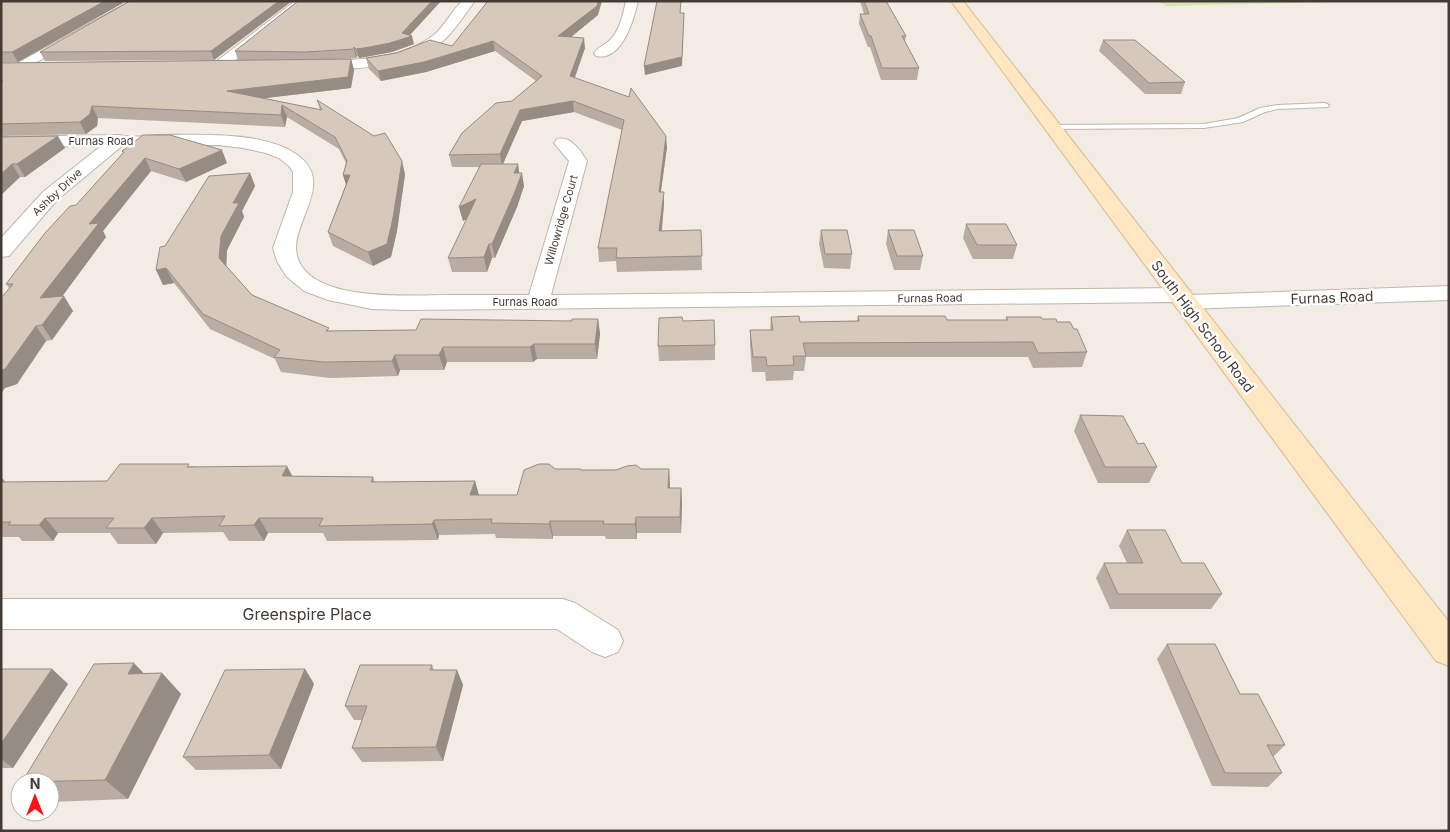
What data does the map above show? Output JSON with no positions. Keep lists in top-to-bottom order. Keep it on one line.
{"streets":{"main road":["South High School Road"],"street":["Furnas Road","Ashby Drive","Willowridge Court","Greenspire Place"]},"crossings":[["Furnas Road","Ashby Drive"],["Furnas Road","Willowridge Court"],["Furnas Road","South High School Road"]],"north":"top"}
